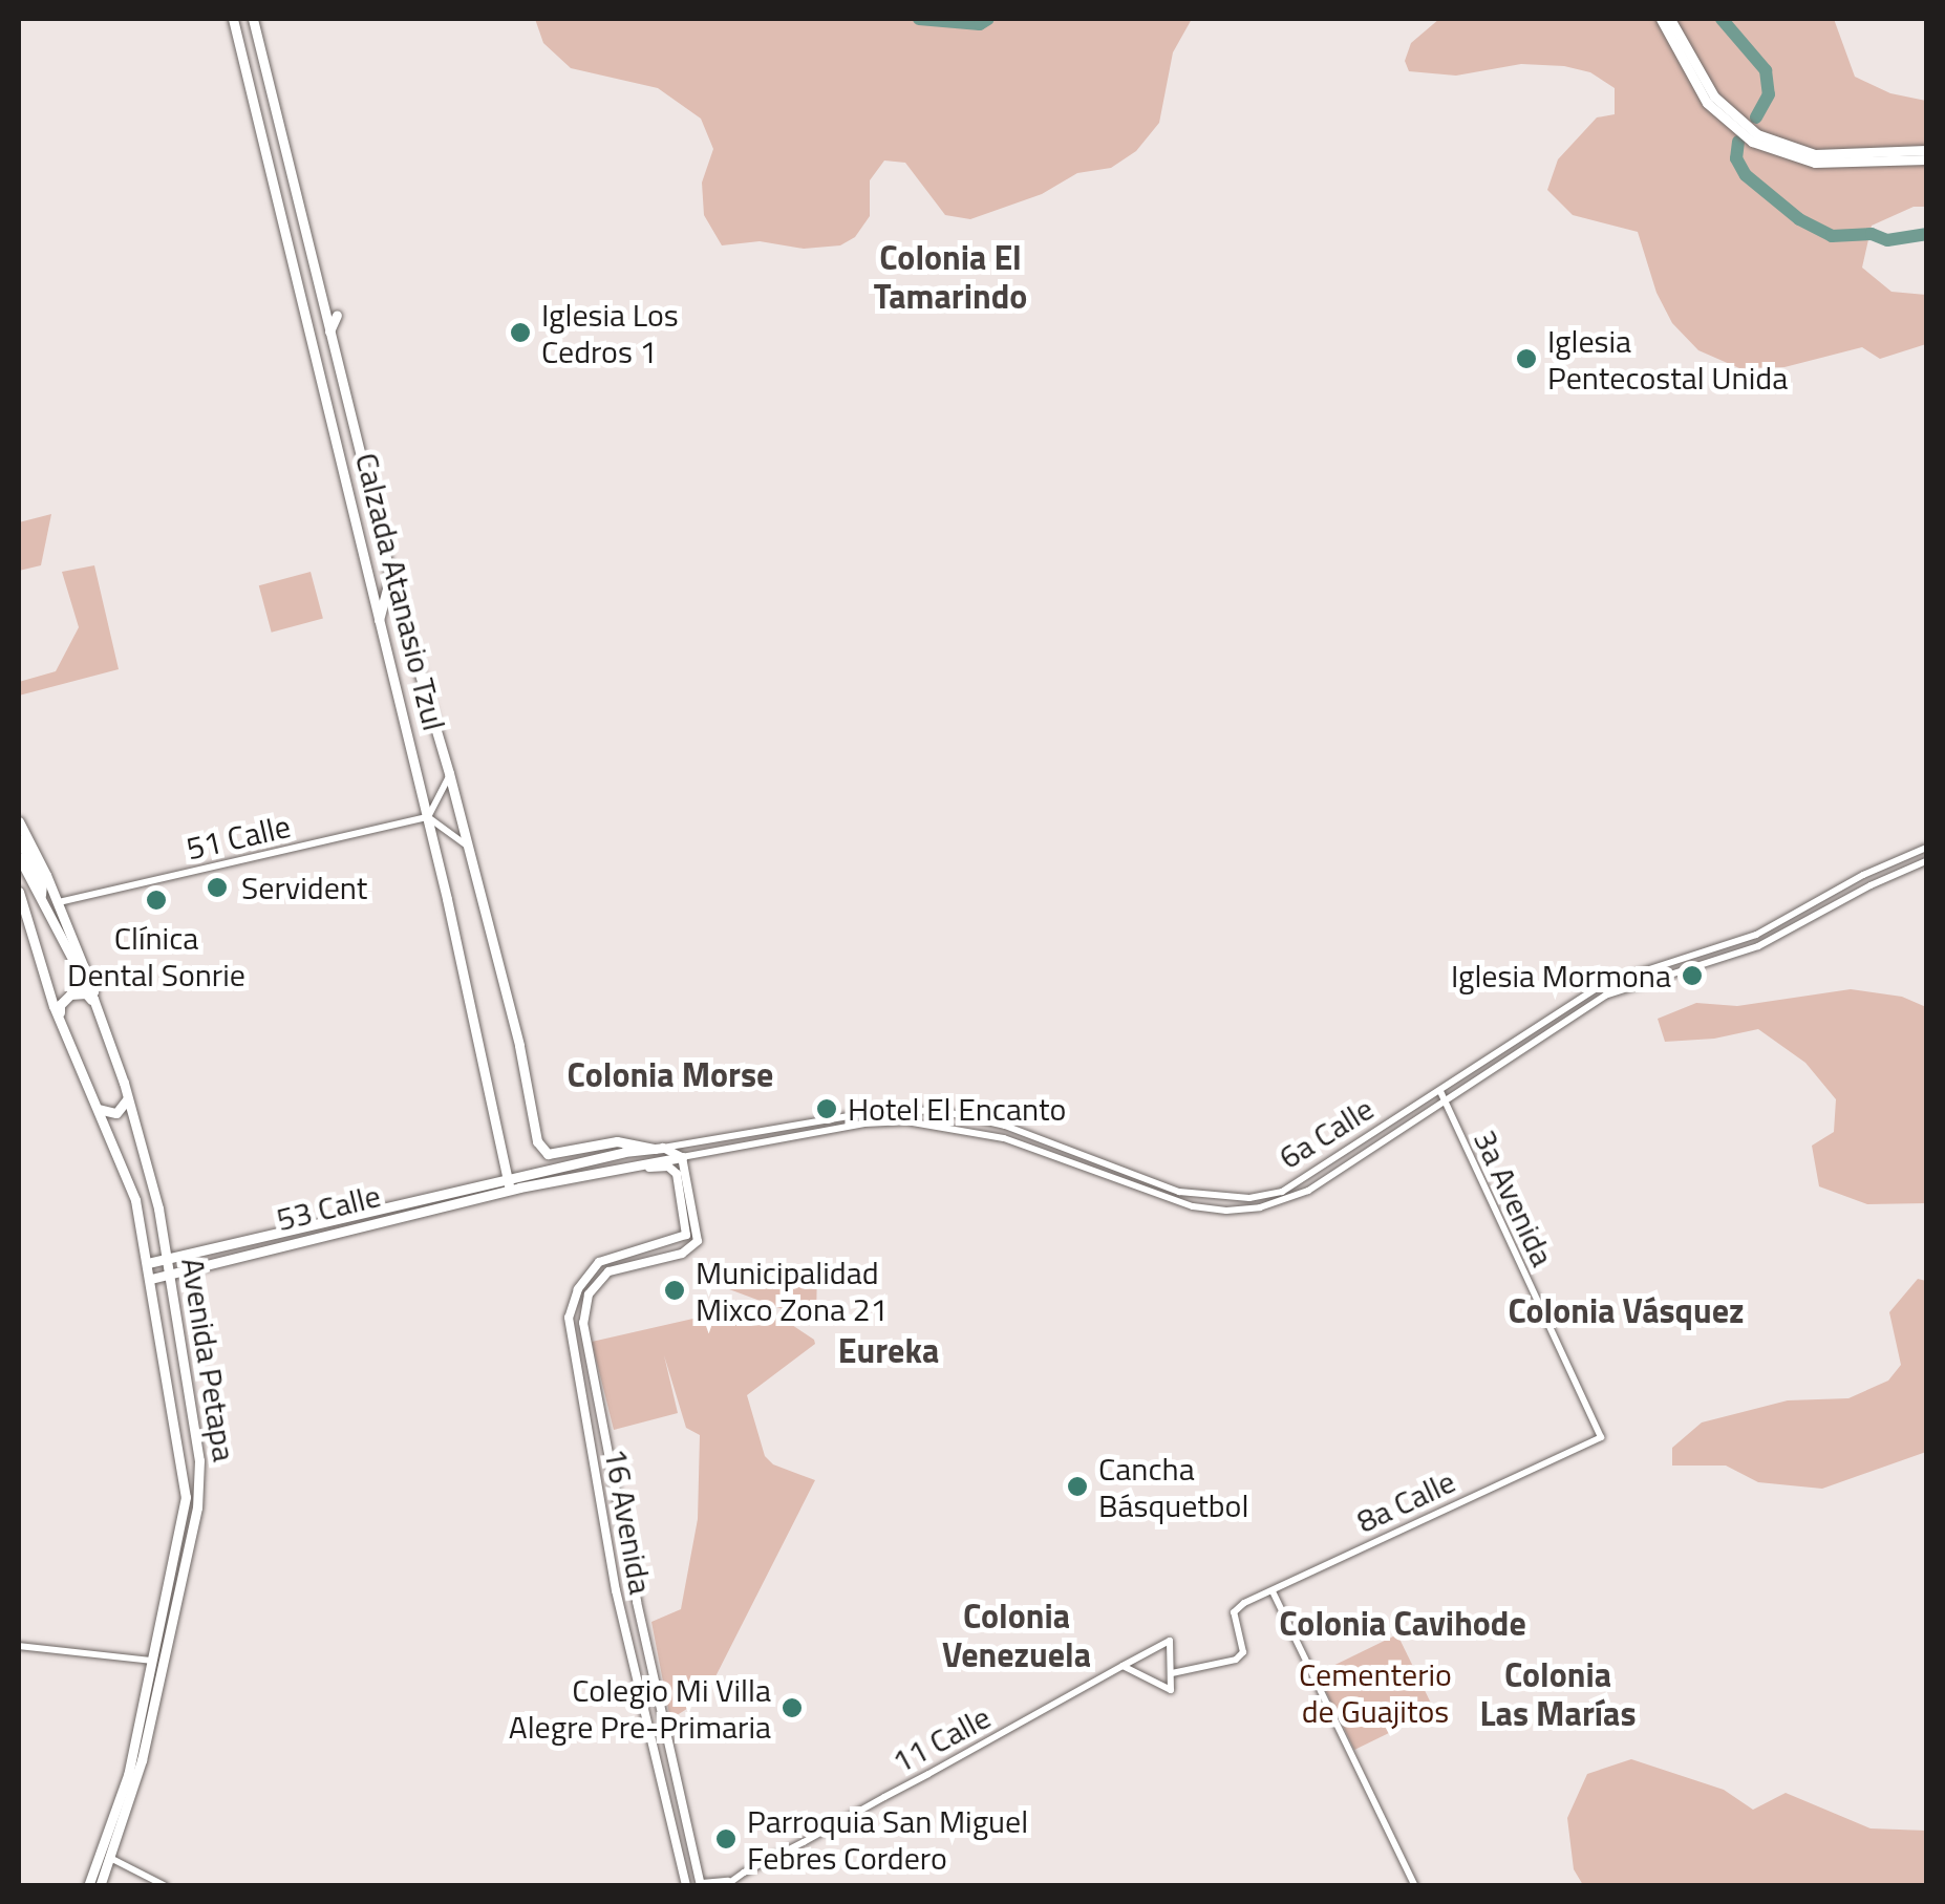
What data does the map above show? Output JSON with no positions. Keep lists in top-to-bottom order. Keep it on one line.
{"streets":{"main road":["Calzada Atanasio Tzul","6a Calle","53 Calle","Avenida Petapa","16 Avenida"],"street":["51 Calle","3a Avenida","8a Calle","11 Calle"]},"crossings":[["Calzada Atanasio Tzul","51 Calle"],["Calzada Atanasio Tzul","6a Calle"],["Calzada Atanasio Tzul","53 Calle"],["6a Calle","3a Avenida"],["6a Calle","53 Calle"],["6a Calle","16 Avenida"],["3a Avenida","8a Calle"],["53 Calle","Avenida Petapa"],["8a Calle","11 Calle"],["16 Avenida","11 Calle"]],"districts":["Colonia El Tamarindo","Colonia Morse","Colonia Vásquez","Eureka","Colonia Venezuela","Colonia Cavihode","Colonia Las Marías"],"parks":["Cementerio de Guajitos"],"places":["Iglesia Los Cedros 1","Iglesia Pentecostal Unida","Servident","Clínica Dental Sonrie","Iglesia Mormona","Hotel El Encanto","Municipalidad Mixco Zona 21","Cancha Básquetbol","Colegio Mi Villa Alegre Pre-Primaria","Parroquia San Miguel Febres Cordero"]}
